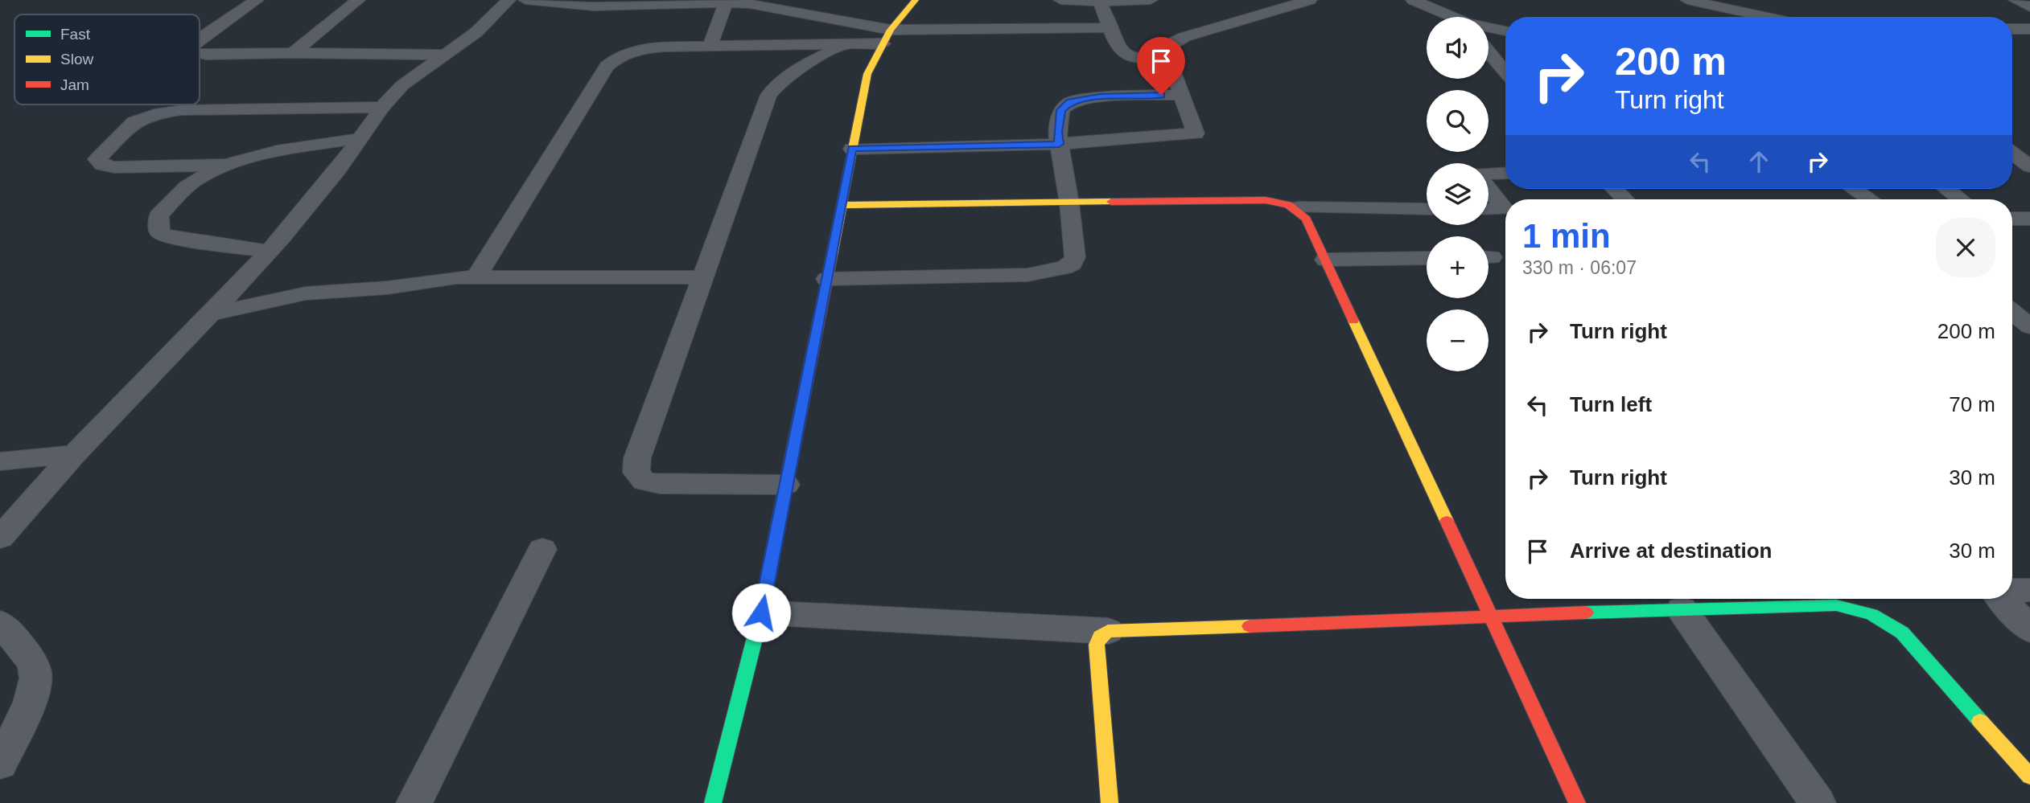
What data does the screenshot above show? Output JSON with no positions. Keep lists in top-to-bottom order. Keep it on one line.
{"legend":["Fast","Slow","Jam"],"page":{"map_buttons":["+","−"],"turn":["200 m","Turn right"],"heading":["1 min","330 m · 06:07"],"list":[{"name":"Turn right","value":"200 m"},{"name":"Turn left","value":"70 m"},{"name":"Turn right","value":"30 m"},{"name":"Arrive at destination","value":"30 m"}]}}
